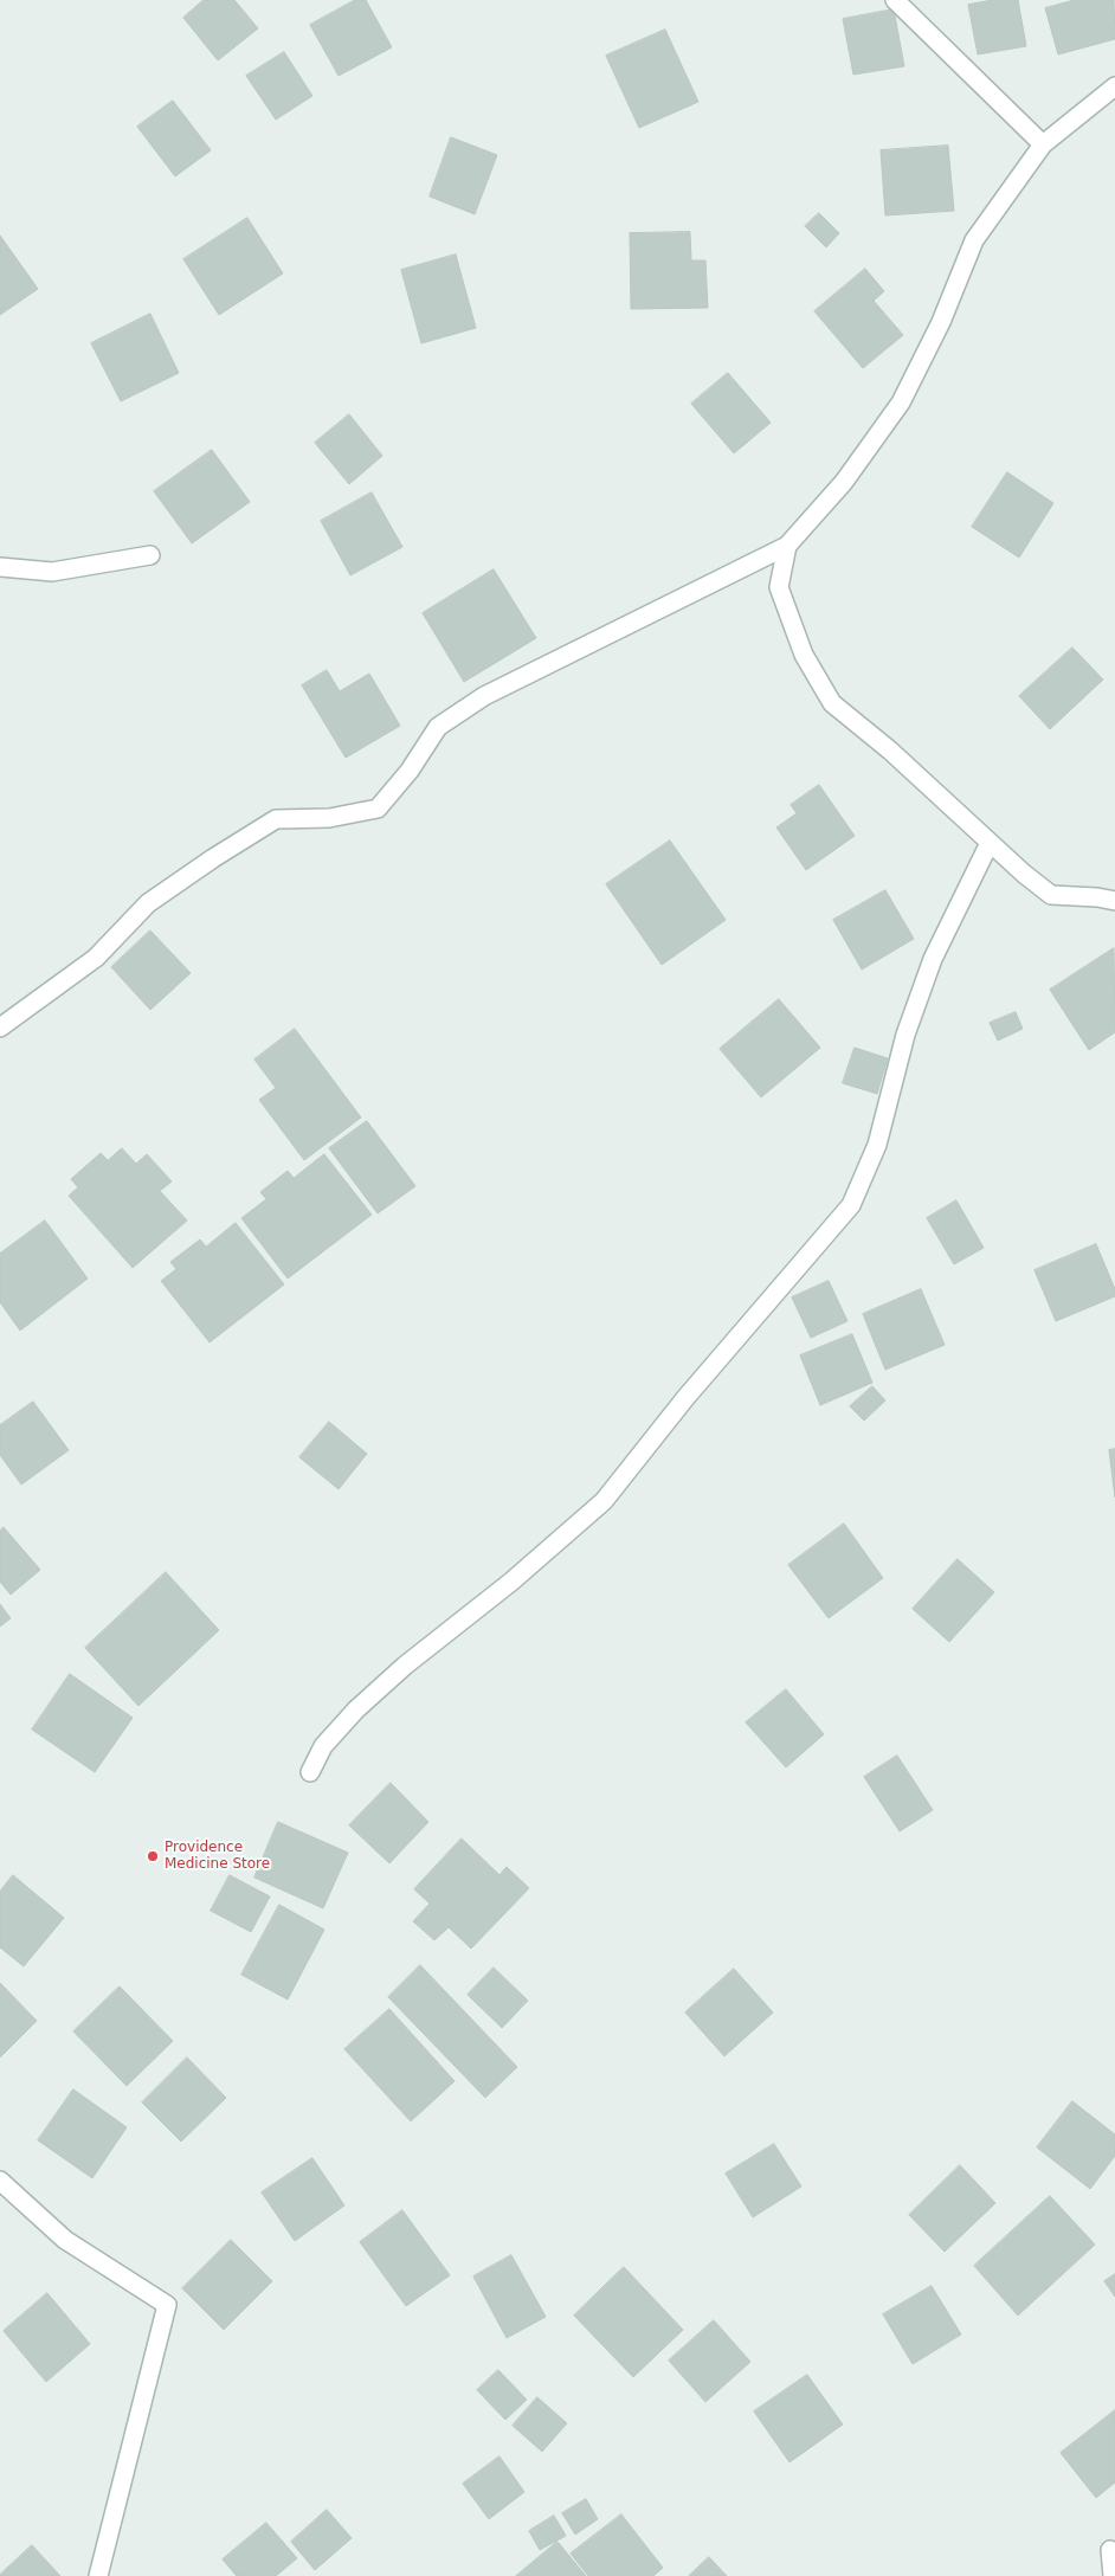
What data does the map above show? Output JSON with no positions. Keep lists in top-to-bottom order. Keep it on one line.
{"places":["Providence Medicine Store"]}
